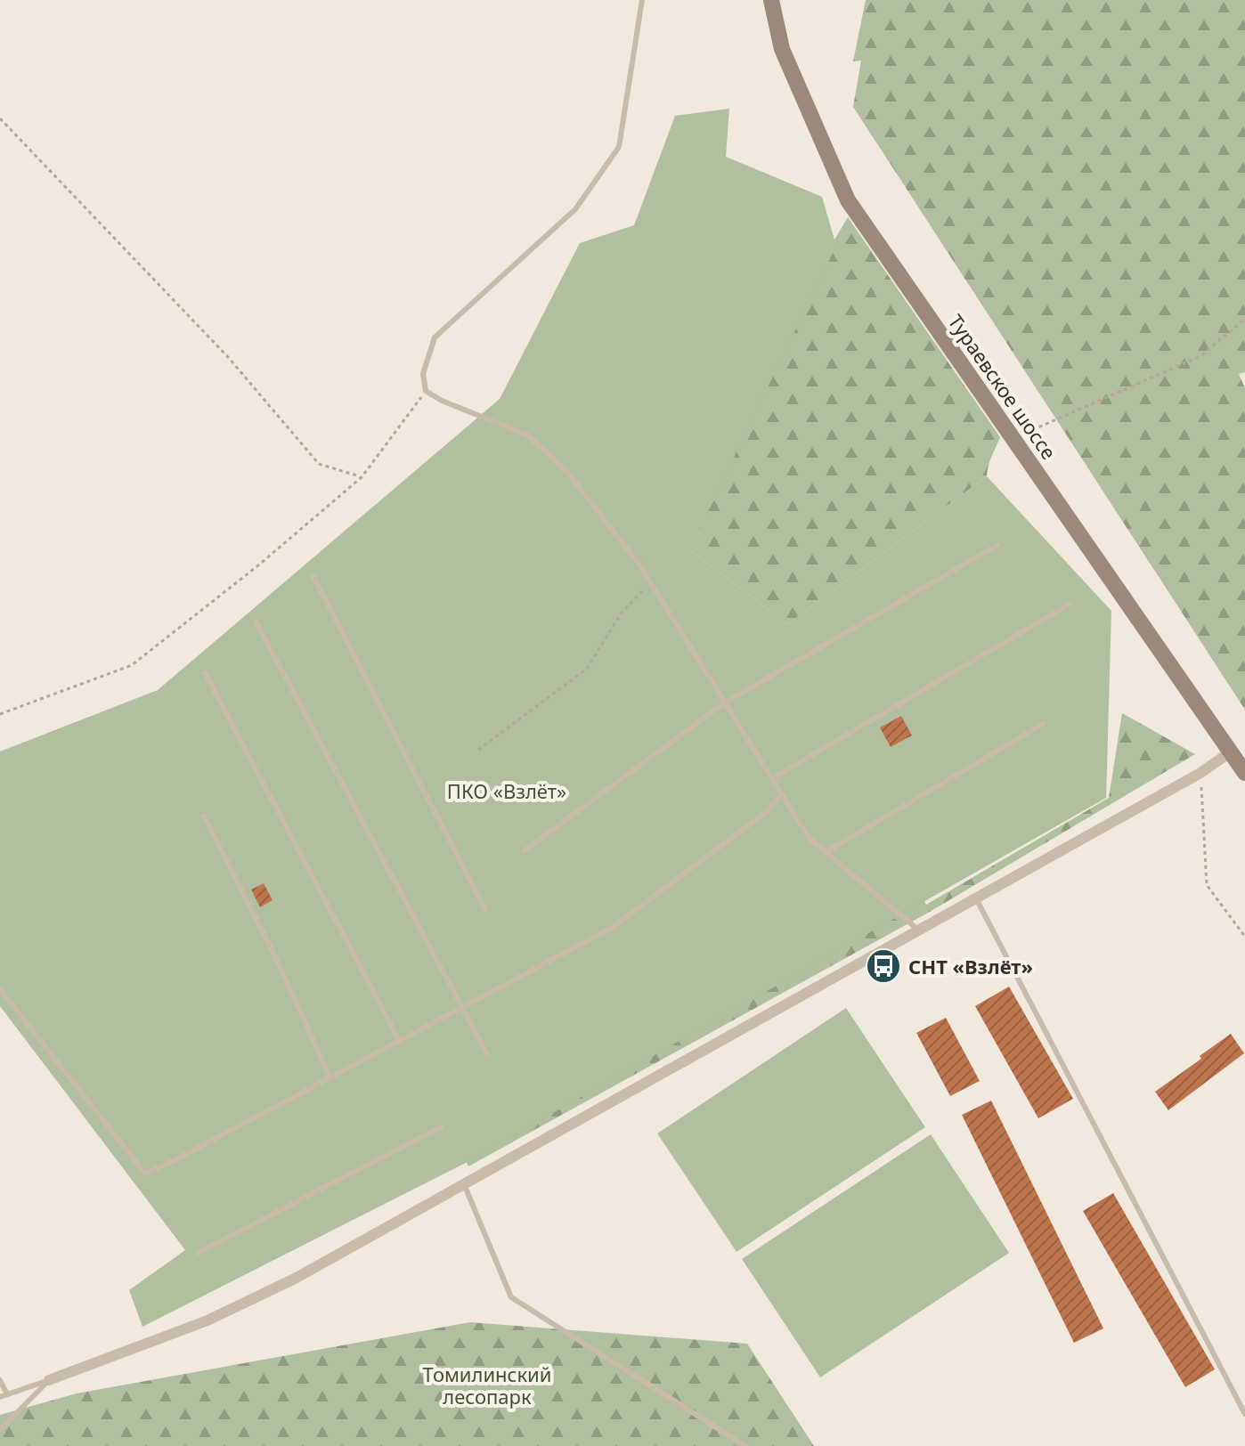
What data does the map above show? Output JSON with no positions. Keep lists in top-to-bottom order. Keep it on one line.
{"streets":{"main road":["Тураевское шоссе"]},"parks":["ПКО «Взлёт»","Томилинский лесопарк"],"places":{"bus stop":["СНТ «Взлёт»"]}}
